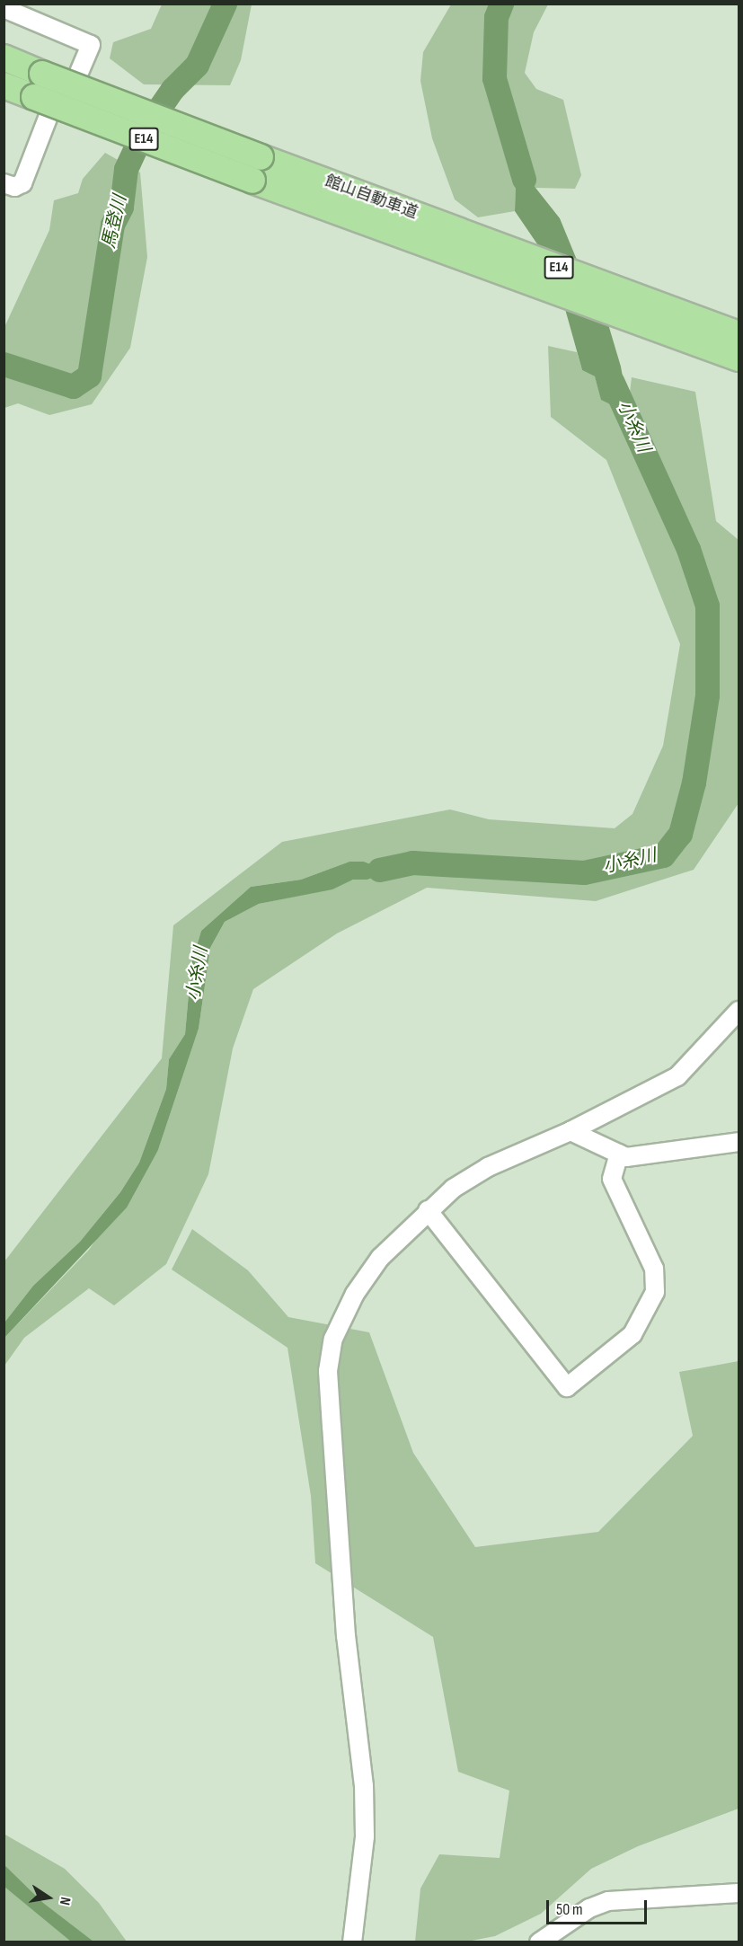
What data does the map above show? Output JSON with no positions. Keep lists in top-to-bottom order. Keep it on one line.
{"streets":{"highway":["E14","館山自動車道"]},"water":["馬登川","小糸川"],"scale_bar":"50 m","north":"right"}
